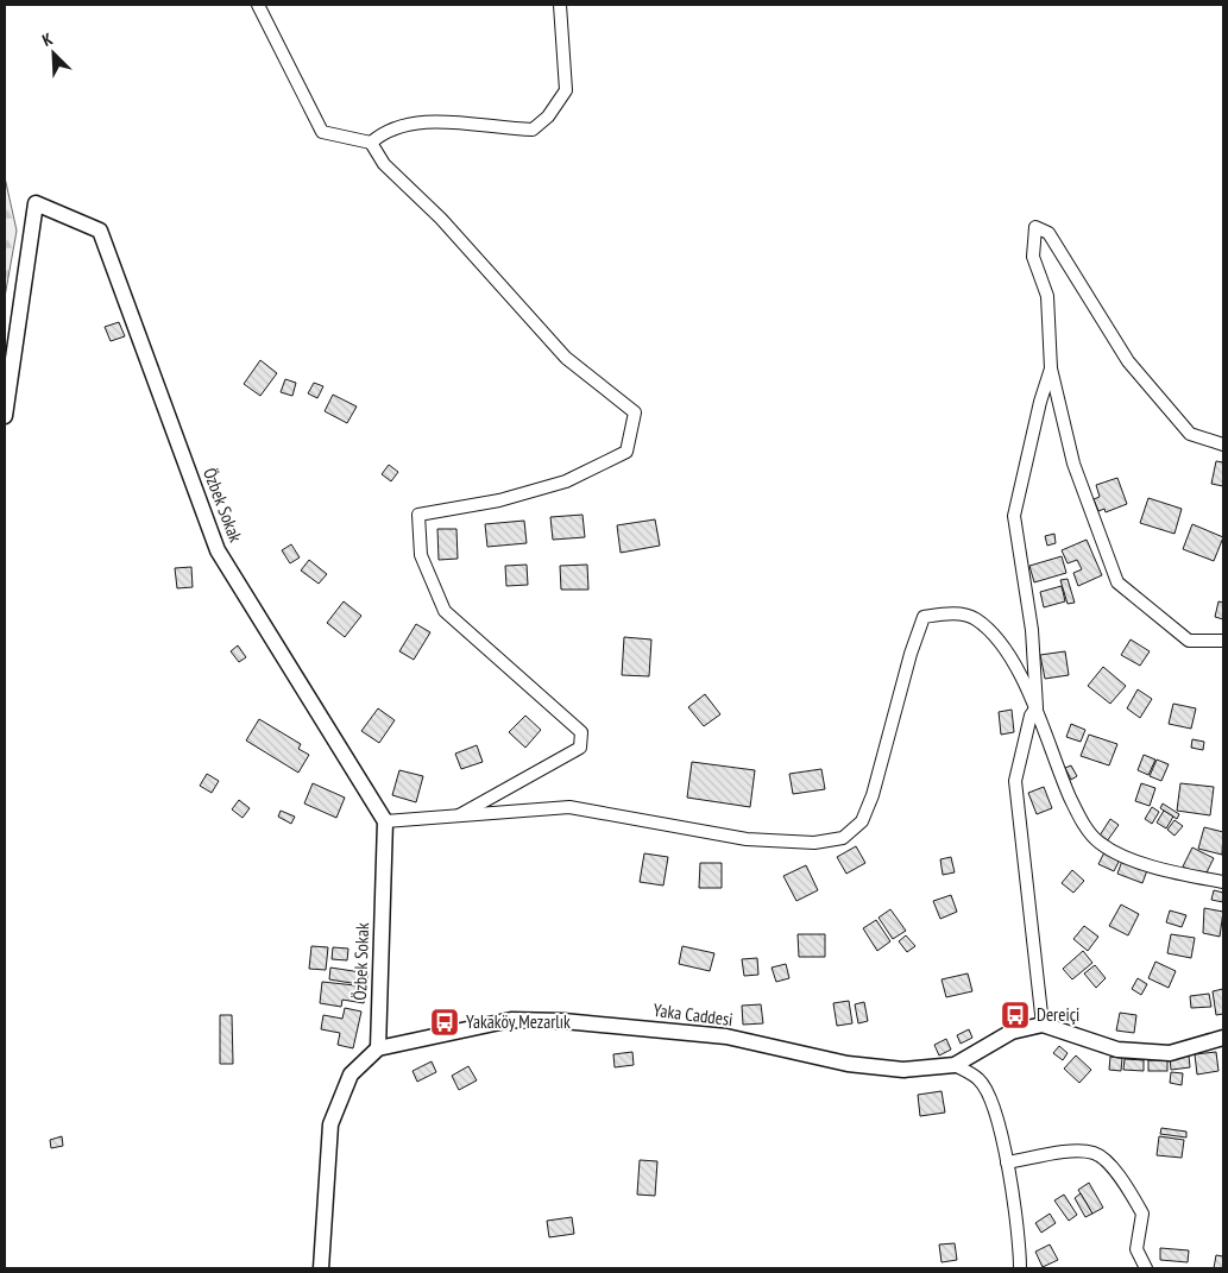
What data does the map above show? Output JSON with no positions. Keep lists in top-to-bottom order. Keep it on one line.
{"streets":{"street":["Özbek Sokak","Yaka Caddesi"]},"crossings":[["Özbek Sokak","Yaka Caddesi"]],"places":{"bus stop":["Dereiçi","Yakaköy Mezarlık"]},"north":"top left"}
